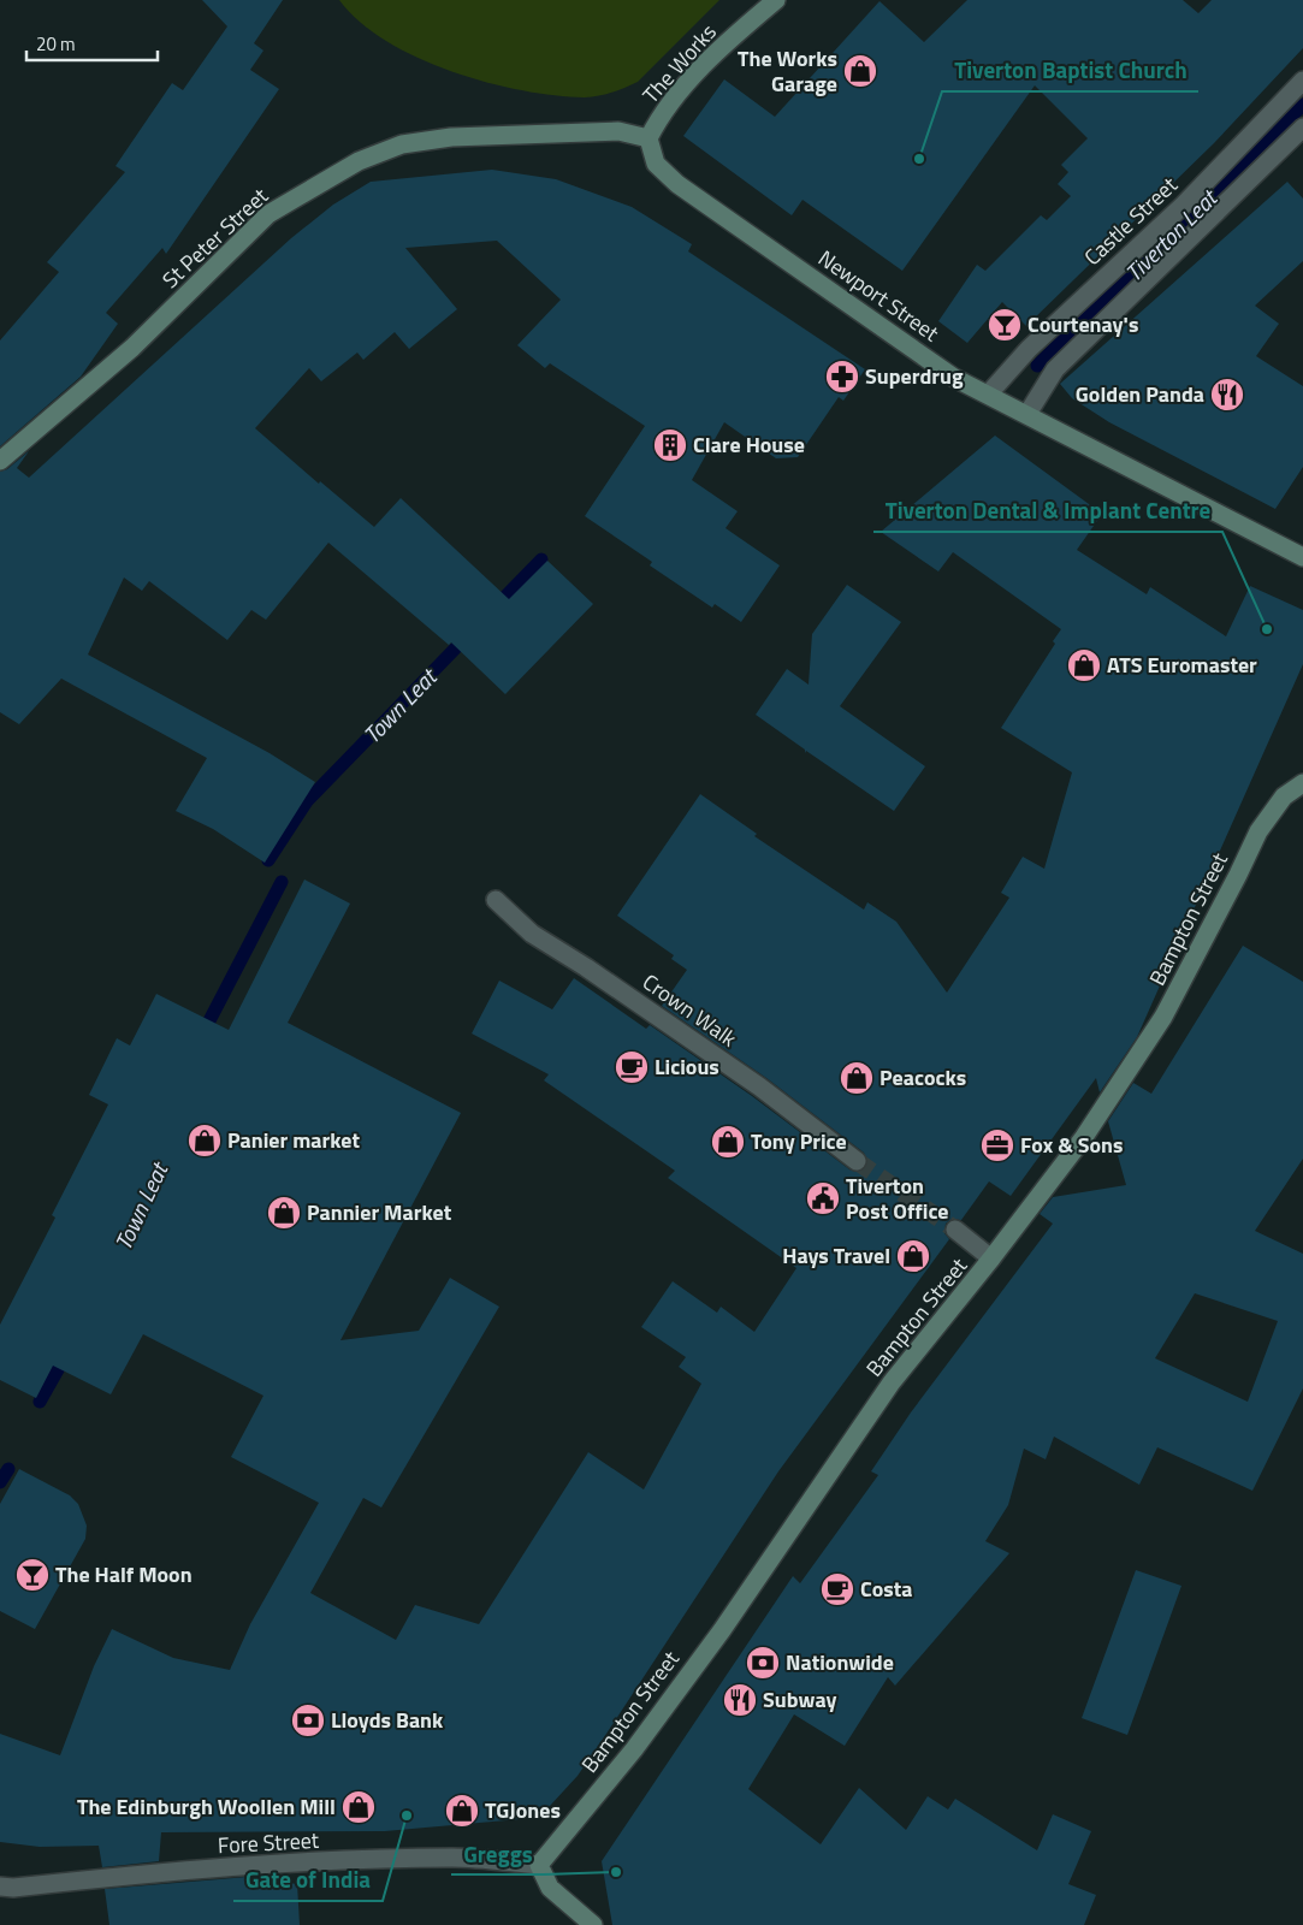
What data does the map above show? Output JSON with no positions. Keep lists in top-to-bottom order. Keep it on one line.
{"streets":{"street":["The Works","Castle Street","St Peter Street","Newport Street","Bampton Street","Crown Walk","Fore Street"]},"crossings":[["The Works","St Peter Street"],["The Works","Newport Street"],["Castle Street","Newport Street"],["St Peter Street","Newport Street"],["Bampton Street","Fore Street"]],"water":["Tiverton Leat","Town Leat"],"places":{"shop":["The Works Garage","ATS Euromaster","Peacocks","Panier market","Tony Price","Pannier Market","Hays Travel","The Edinburgh Woollen Mill","TGJones"],"other":["Tiverton Baptist Church","Tiverton Dental & Implant Centre","Gate of India","Greggs"],"bar":["Courtenay's","The Half Moon"],"pharmacy":["Superdrug"],"restaurant":["Golden Panda","Subway"],"building":["Clare House"],"cafe":["Licious","Costa"],"office":["Fox & Sons"],"public building":["Tiverton Post Office"],"bank":["Nationwide","Lloyds Bank"]},"scale_bar":"20 m"}
